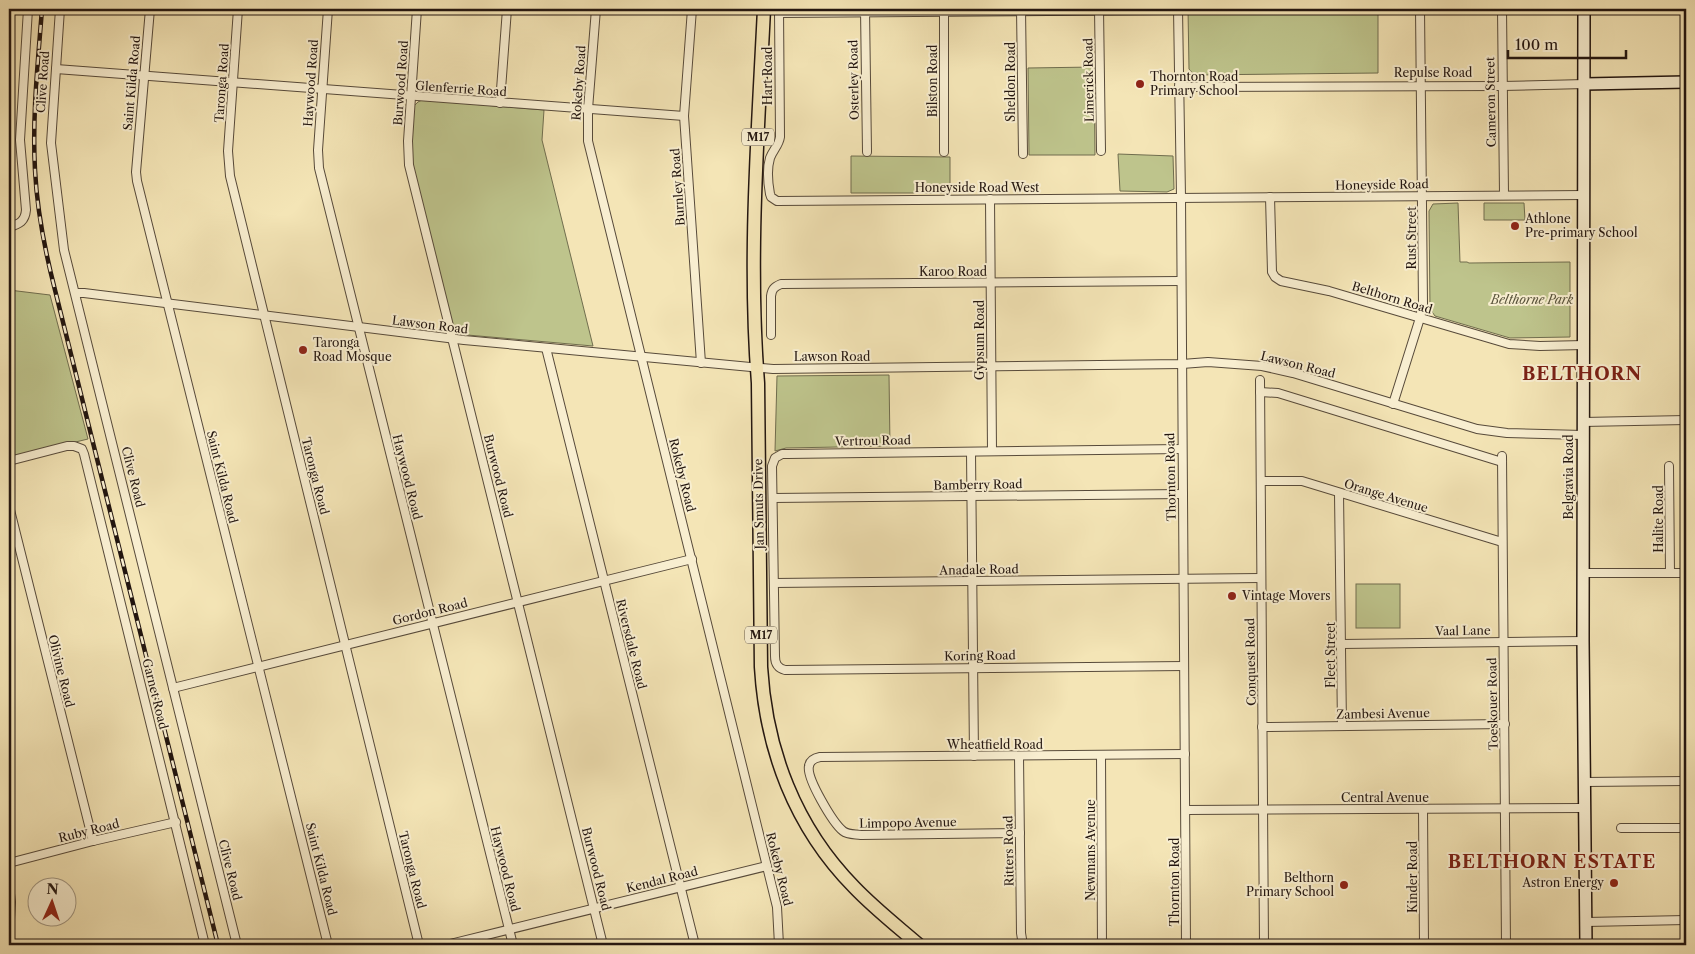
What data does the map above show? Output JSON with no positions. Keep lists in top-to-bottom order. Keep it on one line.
{"streets":{"main road":["M17","Jan Smuts Drive"],"street":["Repulse Road","Hart Road","Osterley Road","Limerick Road","Bilston Road","Clive Road","Sheldon Road","Saint Kilda Road","Taronga Road","Haywood Road","Burwood Road","Rokeby Road","Glenferrie Road","Cameron Street","Honeyside Road","Burnley Road","Honeyside Road West","Rust Street","Karoo Road","Belthorn Road","Lawson Road","Gypsum Road","Vertrou Road","Thornton Road","Belgravia Road","Bamberry Road","Orange Avenue","Halite Road","Anadale Road","Gordon Road","Vaal Lane","Riversdale Road","Fleet Street","Koring Road","Conquest Road","Olivine Road","Garnet Road","Toeskouer Road","Zambesi Avenue","Wheatfield Road","Central Avenue","Limpopo Avenue","Ruby Road","Newmans Avenue","Ritters Road","Kinder Road","Kendal Road"]},"crossings":[["Repulse Road","Cameron Street"],["Repulse Road","Rust Street"],["Repulse Road","Thornton Road"],["Repulse Road","Belgravia Road"],["Hart Road","Honeyside Road West"],["Clive Road","Glenferrie Road"],["Clive Road","Lawson Road"],["Clive Road","Gordon Road"],["Saint Kilda Road","Glenferrie Road"],["Saint Kilda Road","Lawson Road"],["Saint Kilda Road","Gordon Road"],["Taronga Road","Glenferrie Road"],["Taronga Road","Lawson Road"],["Taronga Road","Gordon Road"],["Haywood Road","Glenferrie Road"],["Haywood Road","Lawson Road"],["Haywood Road","Gordon Road"],["Haywood Road","Kendal Road"],["Burwood Road","Glenferrie Road"],["Burwood Road","Lawson Road"],["Burwood Road","Gordon Road"],["Burwood Road","Kendal Road"],["Rokeby Road","Glenferrie Road"],["Rokeby Road","Lawson Road"],["Rokeby Road","Gordon Road"],["Rokeby Road","Kendal Road"],["Glenferrie Road","Burnley Road"],["Cameron Street","Honeyside Road"],["Honeyside Road","Honeyside Road West"],["Honeyside Road","Rust Street"],["Honeyside Road","Belthorn Road"],["Honeyside Road","Thornton Road"],["Honeyside Road","Belgravia Road"],["Burnley Road","Lawson Road"],["Honeyside Road West","Gypsum Road"],["Honeyside Road West","Thornton Road"],["Rust Street","Belthorn Road"],["Rust Street","Lawson Road"],["Karoo Road","Gypsum Road"],["Karoo Road","Thornton Road"],["Belthorn Road","Belgravia Road"],["Lawson Road","Gypsum Road"],["Lawson Road","Thornton Road"],["Lawson Road","Belgravia Road"],["Lawson Road","Jan Smuts Drive"],["Lawson Road","Riversdale Road"],["Gypsum Road","Vertrou Road"],["Vertrou Road","Thornton Road"],["Vertrou Road","Bamberry Road"],["Vertrou Road","Anadale Road"],["Vertrou Road","Koring Road"],["Thornton Road","Bamberry Road"],["Thornton Road","Anadale Road"],["Thornton Road","Koring Road"],["Thornton Road","Wheatfield Road"],["Thornton Road","Central Avenue"],["Belgravia Road","Vaal Lane"],["Belgravia Road","Central Avenue"],["Orange Avenue","Fleet Street"],["Orange Avenue","Conquest Road"],["Orange Avenue","Toeskouer Road"],["Anadale Road","Conquest Road"],["Gordon Road","Riversdale Road"],["Vaal Lane","Fleet Street"],["Vaal Lane","Toeskouer Road"],["Riversdale Road","Kendal Road"],["Fleet Street","Zambesi Avenue"],["Conquest Road","Toeskouer Road"],["Conquest Road","Zambesi Avenue"],["Conquest Road","Central Avenue"],["Olivine Road","Ruby Road"],["Garnet Road","Ruby Road"],["Toeskouer Road","Zambesi Avenue"],["Toeskouer Road","Central Avenue"],["Wheatfield Road","Limpopo Avenue"],["Wheatfield Road","Newmans Avenue"],["Wheatfield Road","Ritters Road"],["Central Avenue","Kinder Road"],["Limpopo Avenue","Ritters Road"]],"districts":["BELTHORN","BELTHORN ESTATE"],"parks":["Belthorne Park"],"places":["Thornton Road Primary School","Athlone Pre-primary School","Taronga Road Mosque","Vintage Movers","Astron Energy","Belthorn Primary School"],"scale_bar":"100 m","north":"top"}
